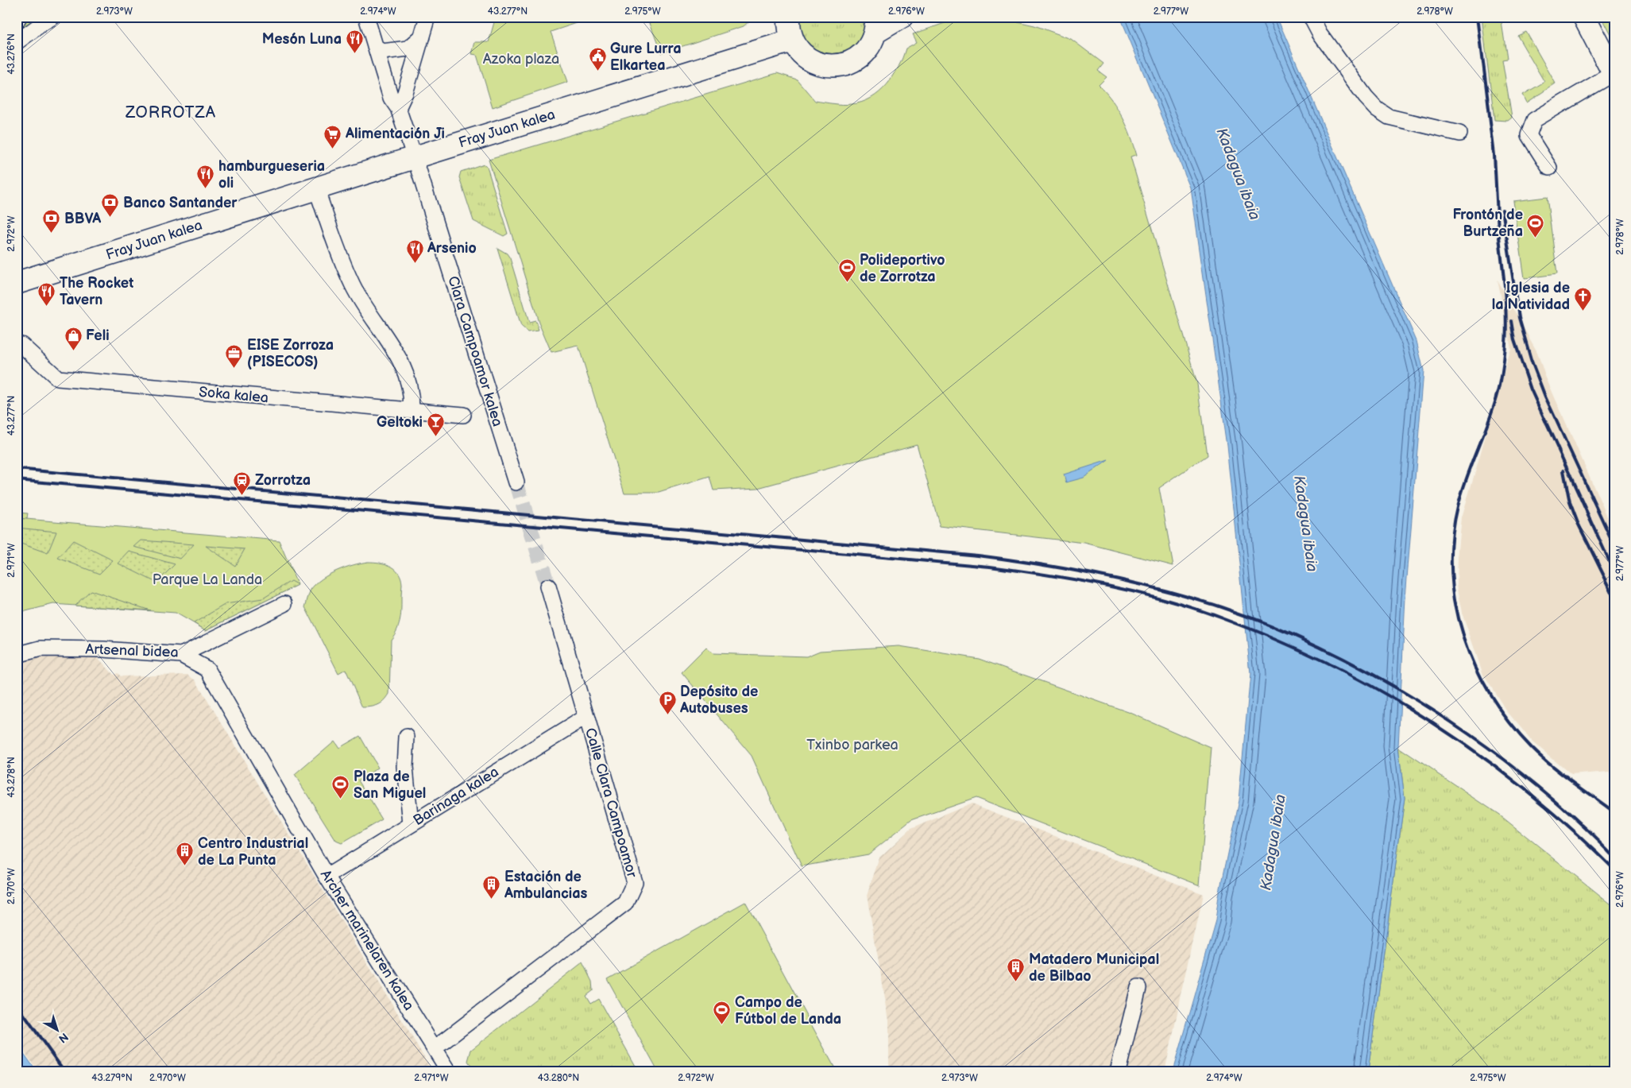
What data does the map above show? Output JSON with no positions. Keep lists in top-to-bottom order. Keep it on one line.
{"streets":{"main road":["Fray Juan kalea"],"street":["Clara Campoamor kalea","Soka kalea","Artsenal bidea","Barinaga kalea","Calle Clara Campoamor","Archer marinelaren kalea"]},"crossings":[["Fray Juan kalea","Clara Campoamor kalea"],["Artsenal bidea","Archer marinelaren kalea"],["Barinaga kalea","Calle Clara Campoamor"],["Barinaga kalea","Archer marinelaren kalea"],["Calle Clara Campoamor","Archer marinelaren kalea"]],"districts":["ZORROTZA"],"water":["Kadagua ibaia"],"parks":["Azoka plaza","Parque La Landa","Txinbo parkea"],"places":{"restaurant":["Mesón Luna","hamburgueseria oli","Arsenio","The Rocket Tavern"],"public building":["Gure Lurra Elkartea"],"supermarket":["Alimentación Ji"],"bank":["Banco Santander","BBVA"],"sports":["Frontón de Burtzeña","Polideportivo de Zorrotza","Plaza de San Miguel","Campo de Fútbol de Landa"],"church":["Iglesia de la Natividad"],"shop":["Feli"],"office":["EISE Zorroza (PISECOS)"],"bar":["Geltoki"],"station":["Zorrotza"],"parking":["Depósito de Autobuses"],"building":["Centro Industrial de La Punta","Estación de Ambulancias","Matadero Municipal de Bilbao"]},"north":"bottom right","coordinates":["2.973°W","2.974°W","43.277°N","2.975°W","2.976°W","2.977°W","2.978°W","43.276°N","2.972°W","2.971°W","43.278°N","2.970°W","43.279°N","43.280°N"]}
